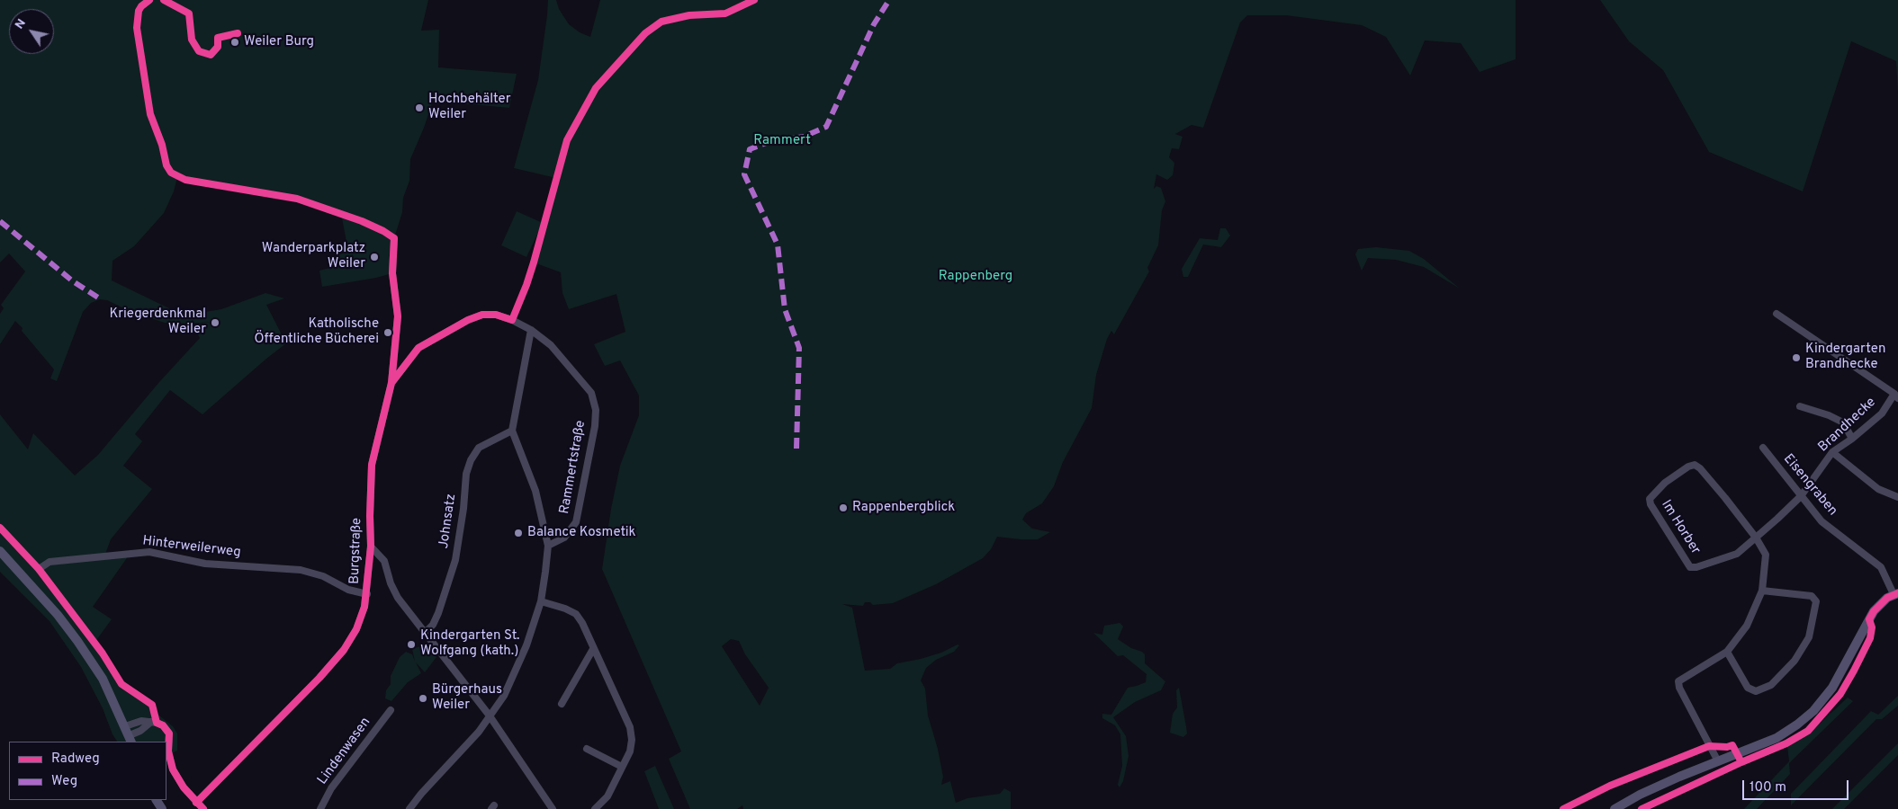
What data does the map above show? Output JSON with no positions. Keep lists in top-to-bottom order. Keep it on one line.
{"streets":{"street":["Brandhecke","Rammertstraße","Eisengraben","Johnsatz","Im Horber","Hinterweilerweg","Burgstraße","Lindenwasen"]},"crossings":[["Brandhecke","Eisengraben"],["Brandhecke","Im Horber"],["Rammertstraße","Burgstraße"],["Eisengraben","Im Horber"],["Hinterweilerweg","Burgstraße"]],"parks":["Rammert","Rappenberg"],"places":["Weiler Burg","Hochbehälter Weiler","Wanderparkplatz Weiler","Kriegerdenkmal Weiler","Katholische Öffentliche Bücherei","Kindergarten Brandhecke","Rappenbergblick","Balance Kosmetik","Kindergarten St. Wolfgang (kath.)","Bürgerhaus Weiler"],"legend":["Radweg","Weg"],"scale_bar":"100 m","north":"top left"}
